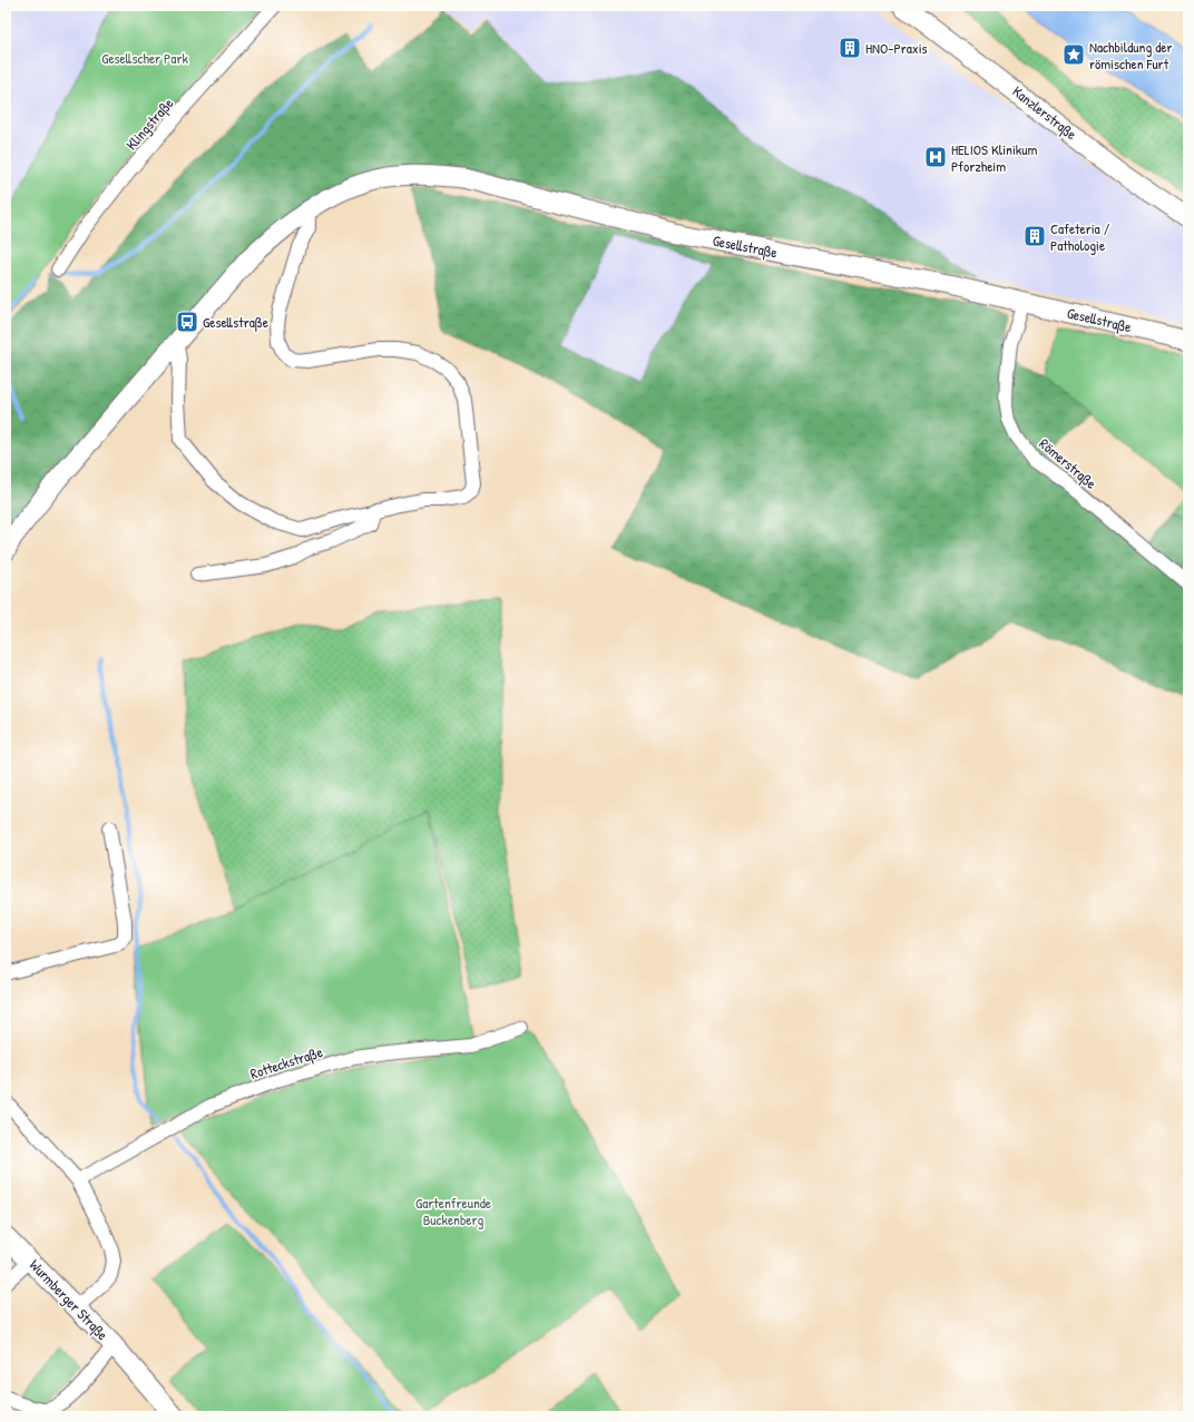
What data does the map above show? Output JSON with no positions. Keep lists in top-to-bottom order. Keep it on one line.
{"streets":{"street":["Kanzlerstraße","Klingstraße","Gesellstraße","Römerstraße","Rotteckstraße","Wurmberger Straße"]},"crossings":[["Gesellstraße","Römerstraße"]],"parks":["Gesellscher Park","Gartenfreunde Buckenberg"],"places":{"building":["HNO-Praxis","Cafeteria / Pathologie"],"place":["Nachbildung der römischen Furt"],"hospital":["HELIOS Klinikum Pforzheim"],"bus stop":["Gesellstraße"]}}
